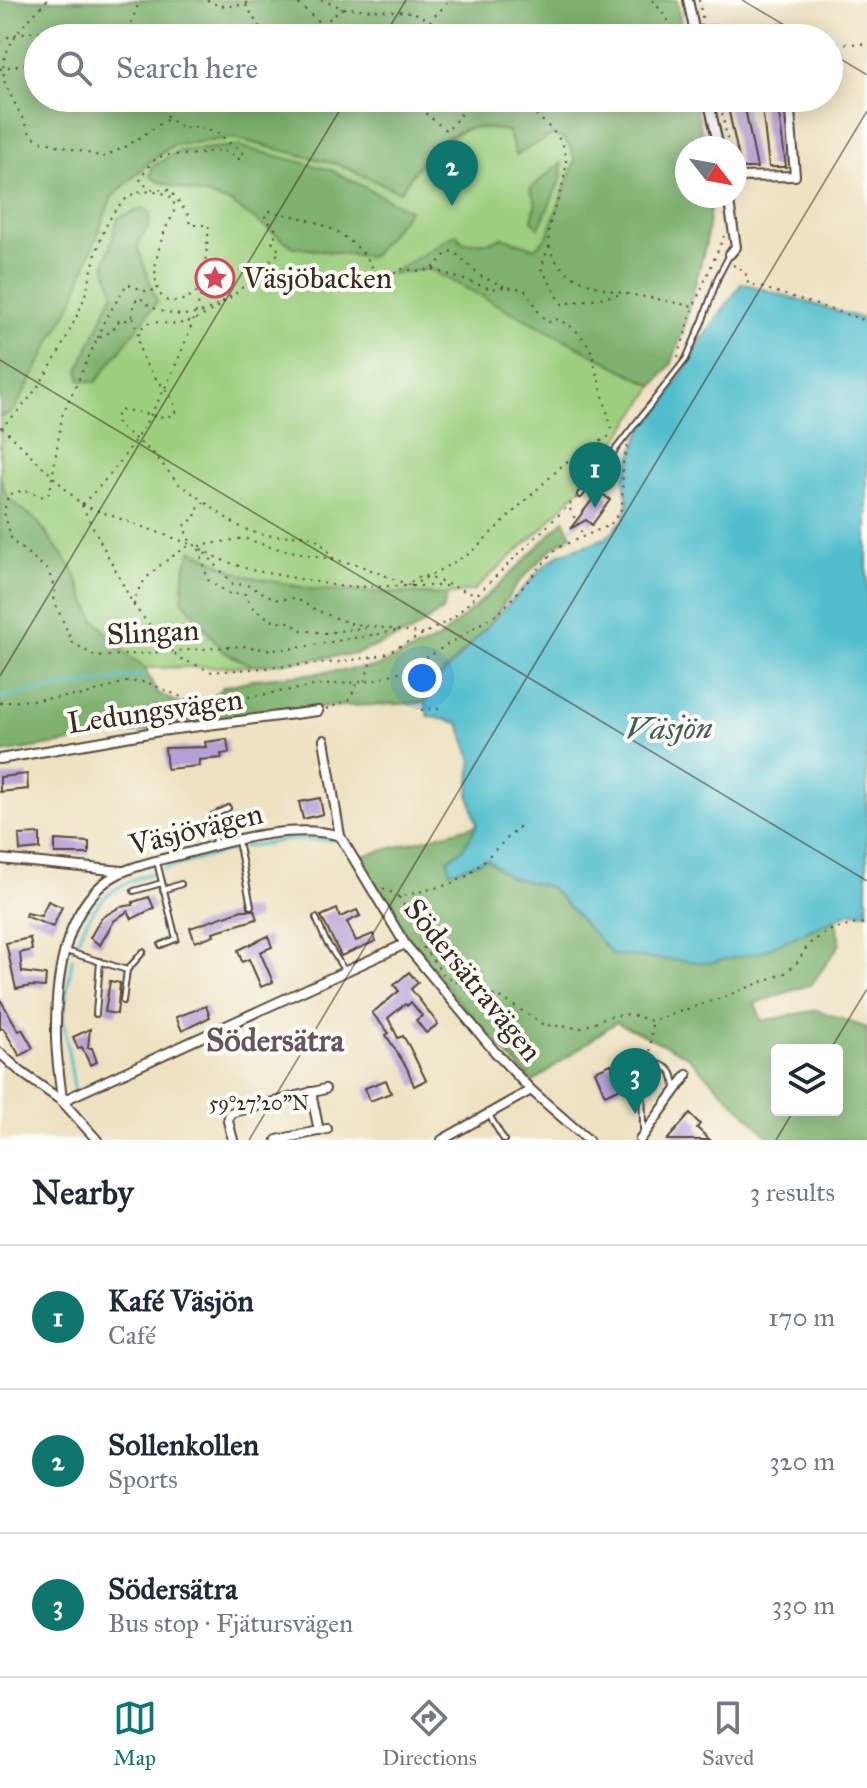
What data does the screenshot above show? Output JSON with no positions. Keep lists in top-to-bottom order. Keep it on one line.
{"streets":{"street":["Ledungsvägen","Väsjövägen","Södersätravägen"],"path":["Slingan"]},"crossings":[["Väsjövägen","Södersätravägen"]],"districts":["Södersätra"],"water":["Väsjön"],"places":{"place":["Väsjöbacken"]},"north":"bottom right","page":{"search":"Search here","pins":["2","1","3"],"heading":["Nearby","3 results"],"list":[{"mark":"1","name":"Kafé Väsjön","note":"Café","value":"170 m"},{"mark":"2","name":"Sollenkollen","note":"Sports","value":"320 m"},{"mark":"3","name":"Södersätra","note":"Bus stop · Fjätursvägen","value":"330 m"}],"nav":["Map","Directions","Saved"]},"coordinates":["59°27'20\"N"]}
